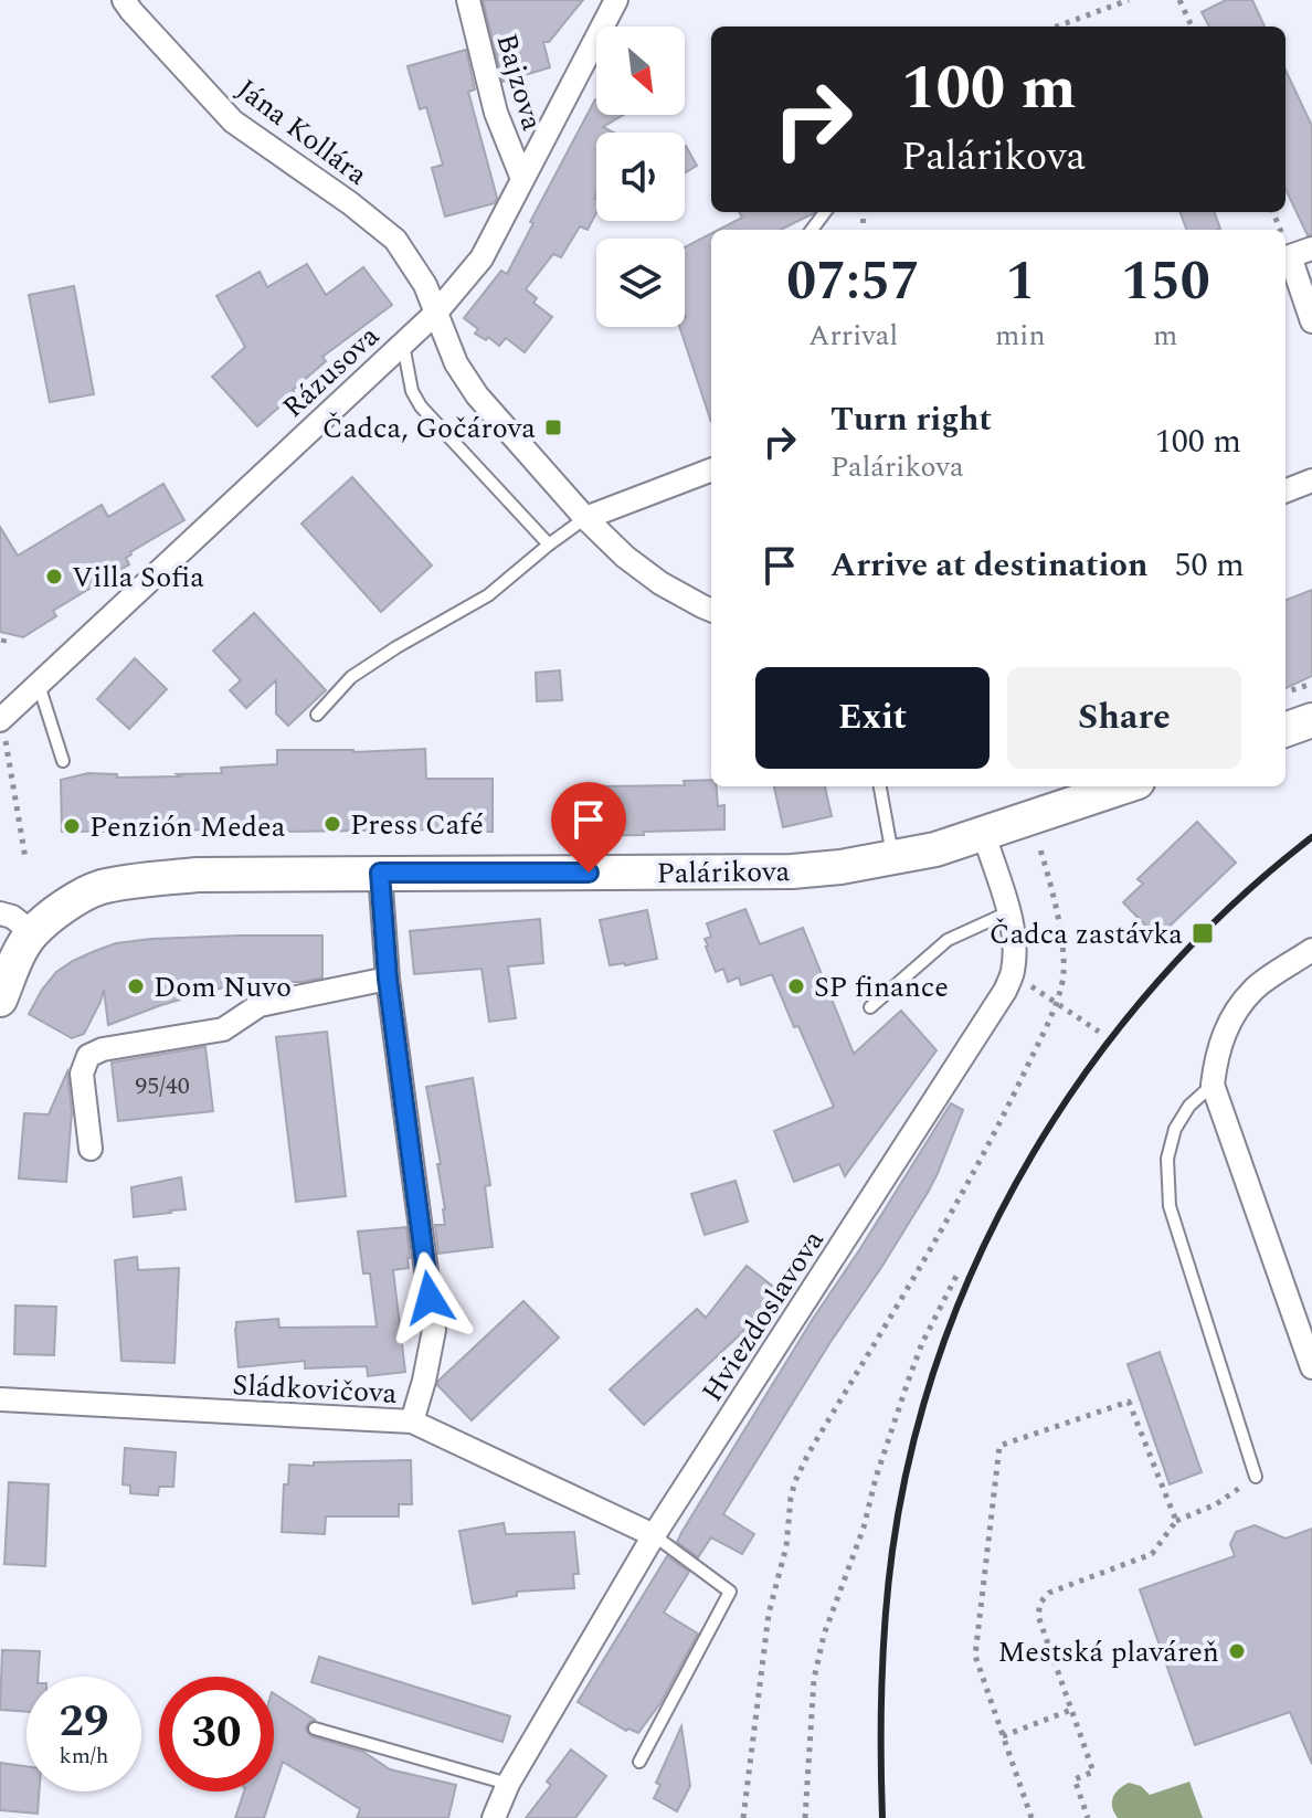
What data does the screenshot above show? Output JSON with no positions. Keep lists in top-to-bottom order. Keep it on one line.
{"streets":{"main road":["Palárikova"],"street":["Bajzova","Jána Kollára","Rázusova","Hviezdoslavova","Sládkovičova"]},"crossings":[["Bajzova","Rázusova"],["Jána Kollára","Rázusova"],["Palárikova","Hviezdoslavova"],["Hviezdoslavova","Sládkovičova"]],"places":{"transit":["Čadca, Gočárova","Čadca zastávka"],"other":["Villa Sofia","Press Café","Penzión Medea","Dom Nuvo","SP finance","Mestská plaváreň"]},"house_numbers":["95/40"],"north":"bottom right","page":{"turn":["100 m","Palárikova"],"eta":["07:57","Arrival","1","min","150","m"],"list":[{"name":"Turn right","note":"Palárikova","value":"100 m"},{"name":"Arrive at destination","value":"50 m"}],"buttons":["Exit","Share"],"speed":"29 km/h","limit":"30"}}
